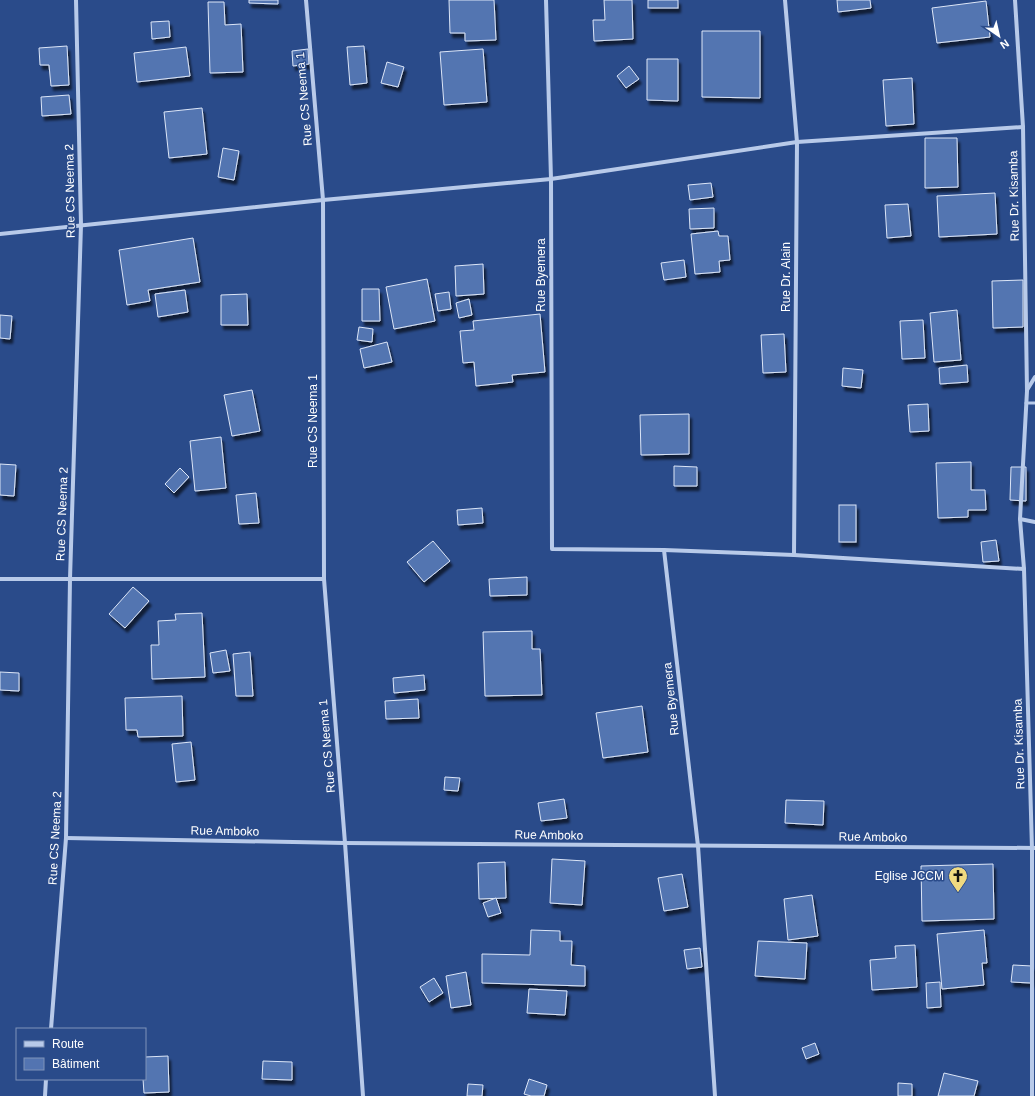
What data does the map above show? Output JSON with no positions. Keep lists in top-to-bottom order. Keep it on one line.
{"streets":{"street":["Rue CS Neema 1","Rue CS Neema 2","Rue Dr. Kisamba","Rue Byemera","Rue Dr. Alain","Rue Amboko"]},"crossings":[["Rue CS Neema 1","Rue Amboko"],["Rue CS Neema 2","Rue Amboko"],["Rue Dr. Kisamba","Rue Amboko"],["Rue Byemera","Rue Amboko"]],"places":{"church":["Eglise JCCM"]},"legend":["Route","Bâtiment"],"north":"bottom right"}
